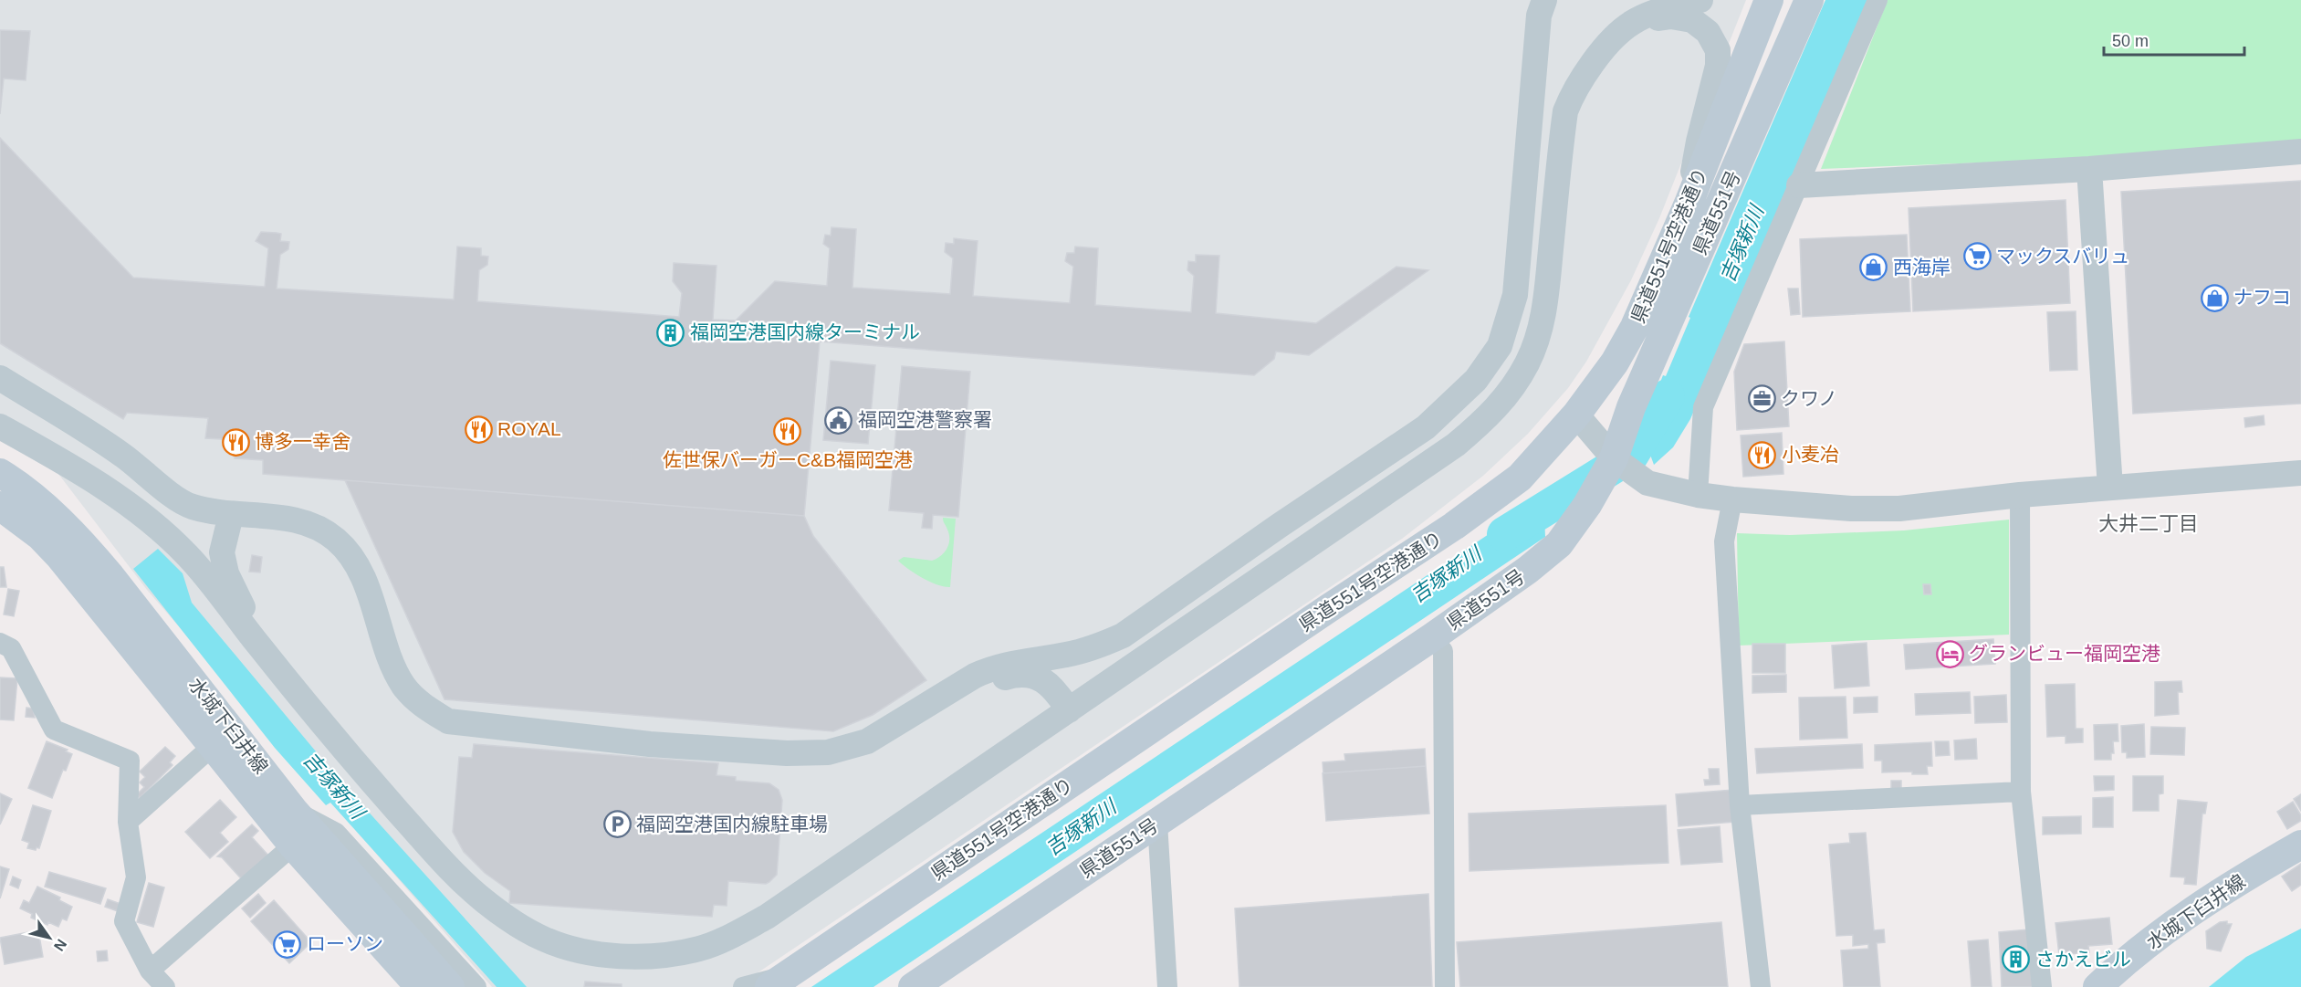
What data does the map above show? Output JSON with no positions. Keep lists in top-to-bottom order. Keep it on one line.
{"streets":{"main road":["県道551号","県道551号空港通り","水城下臼井線"]},"districts":["大井二丁目"],"water":["吉塚新川"],"places":{"supermarket":["マックスバリュ","ローソン"],"shop":["西海岸","ナフコ"],"building":["福岡空港国内線ターミナル","さかえビル"],"office":["クワノ"],"public building":["福岡空港警察署"],"restaurant":["ROYAL","佐世保バーガーC&B福岡空港","博多一幸舍","小麦冶"],"hotel":["グランビュー福岡空港"],"parking":["福岡空港国内線駐車場"]},"scale_bar":"50 m","north":"bottom right"}
